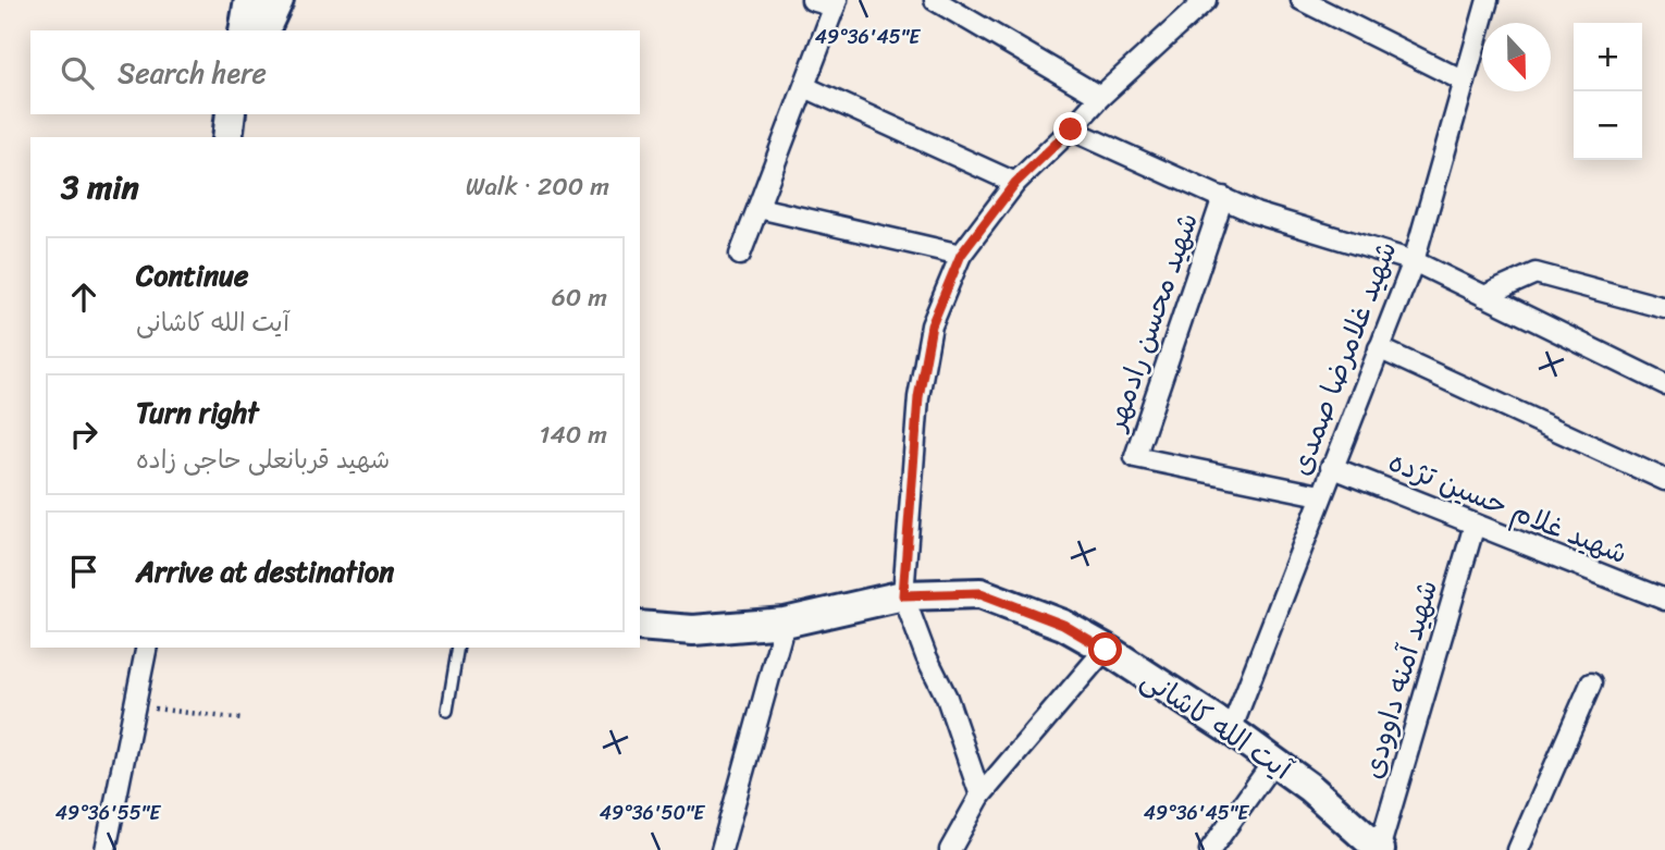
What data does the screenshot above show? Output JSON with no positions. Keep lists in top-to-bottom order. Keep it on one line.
{"streets":{"street":["شهید محسن رادمهر","شهید غلامرضا صمدی","شهید غلام حسین تژده","شهید آمنه داوودی","آیت الله کاشانی"]},"crossings":[["شهید محسن رادمهر","شهید غلامرضا صمدی"],["شهید غلامرضا صمدی","شهید غلام حسین تژده"],["شهید غلامرضا صمدی","آیت الله کاشانی"],["شهید غلام حسین تژده","شهید آمنه داوودی"],["شهید آمنه داوودی","آیت الله کاشانی"]],"north":"bottom","page":{"map_buttons":["+","−"],"search":"Search here","heading":["3 min","Walk · 200 m"],"list":[["Continue","آیت الله کاشانی","60 m"],["Turn right","شهید قربانعلی حاجی زاده","140 m"],"Arrive at destination"]},"coordinates":["49°36'45\"E","49°36'55\"E","49°36'50\"E"]}
